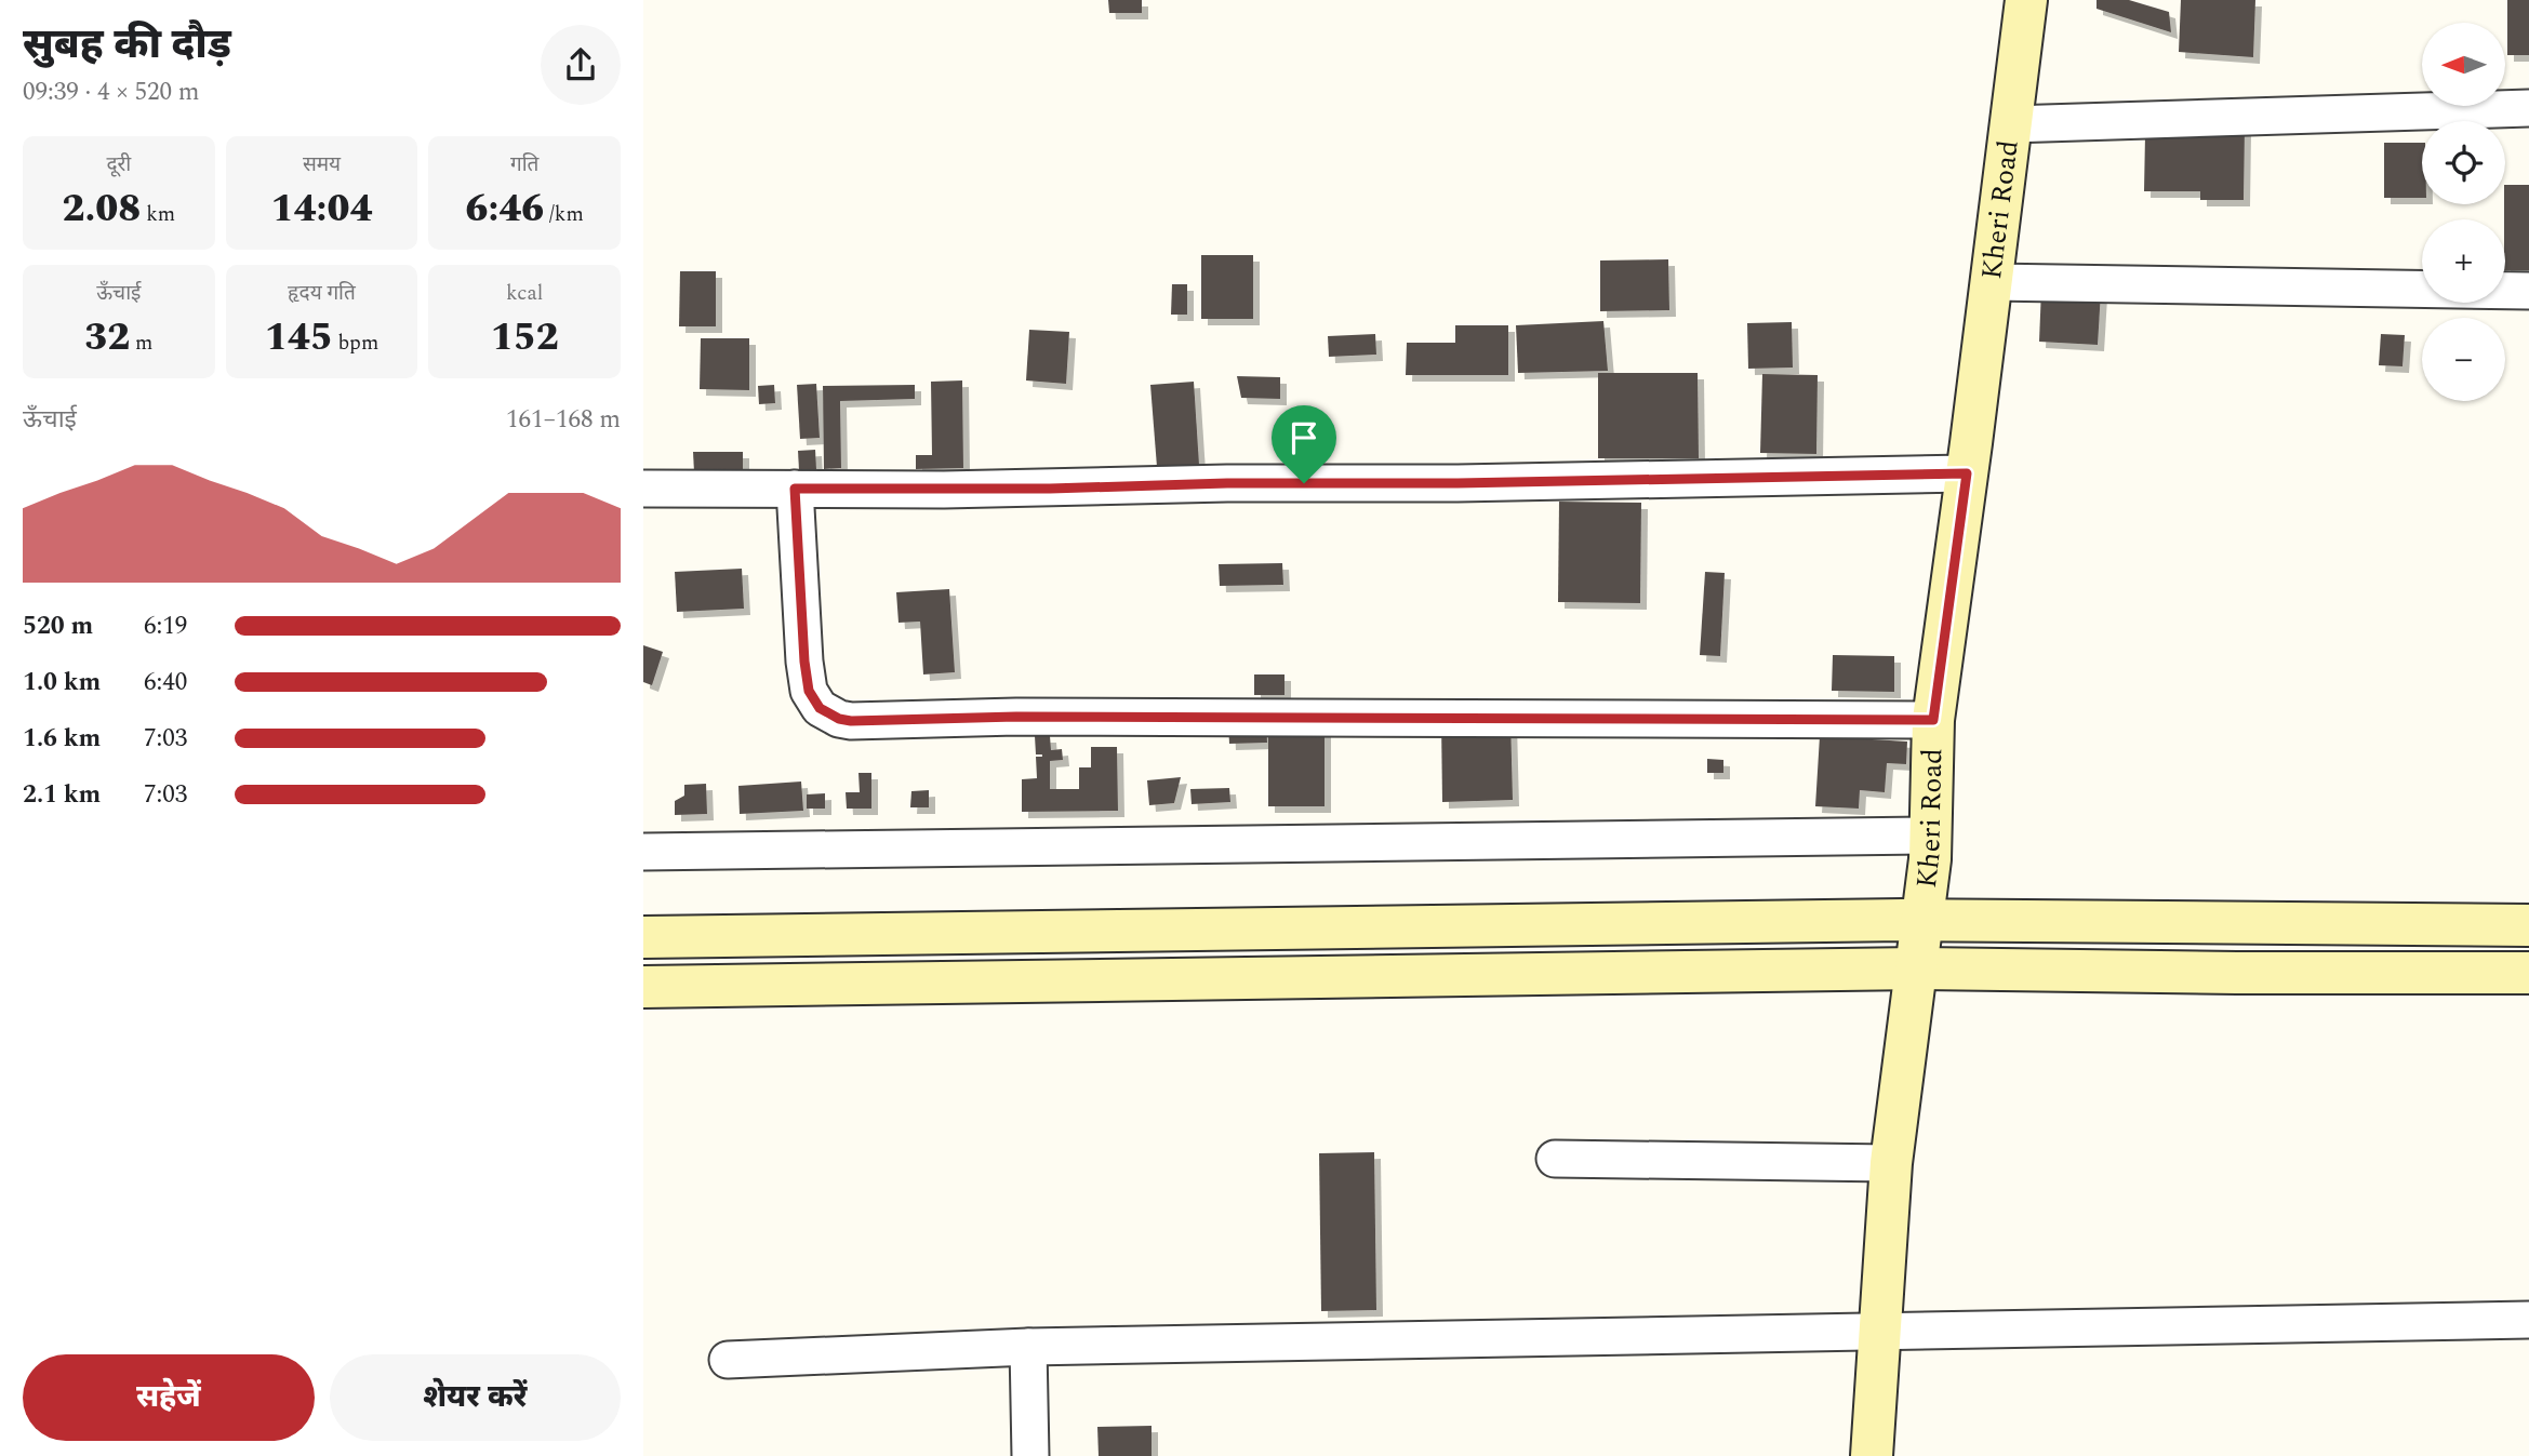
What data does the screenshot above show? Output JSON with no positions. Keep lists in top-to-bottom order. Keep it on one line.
{"streets":{"street":["Kheri Road"]},"north":"left","page":{"heading":["सुबह की दौड़","09:39 · 4 × 520 m"],"map_buttons":["+","−"],"stats":[["दूरी","2.08 km"],["समय","14:04"],["गति","6:46 /km"],["ऊँचाई","32 m"],["हृदय गति","145 bpm"],["kcal","152"]],"chart":["ऊँचाई","161–168 m"],"list":[{"name":"520 m","note":"6:19"},{"name":"1.0 km","note":"6:40"},{"name":"1.6 km","note":"7:03"},{"name":"2.1 km","note":"7:03"}],"buttons":["सहेजें","शेयर करें"]}}
